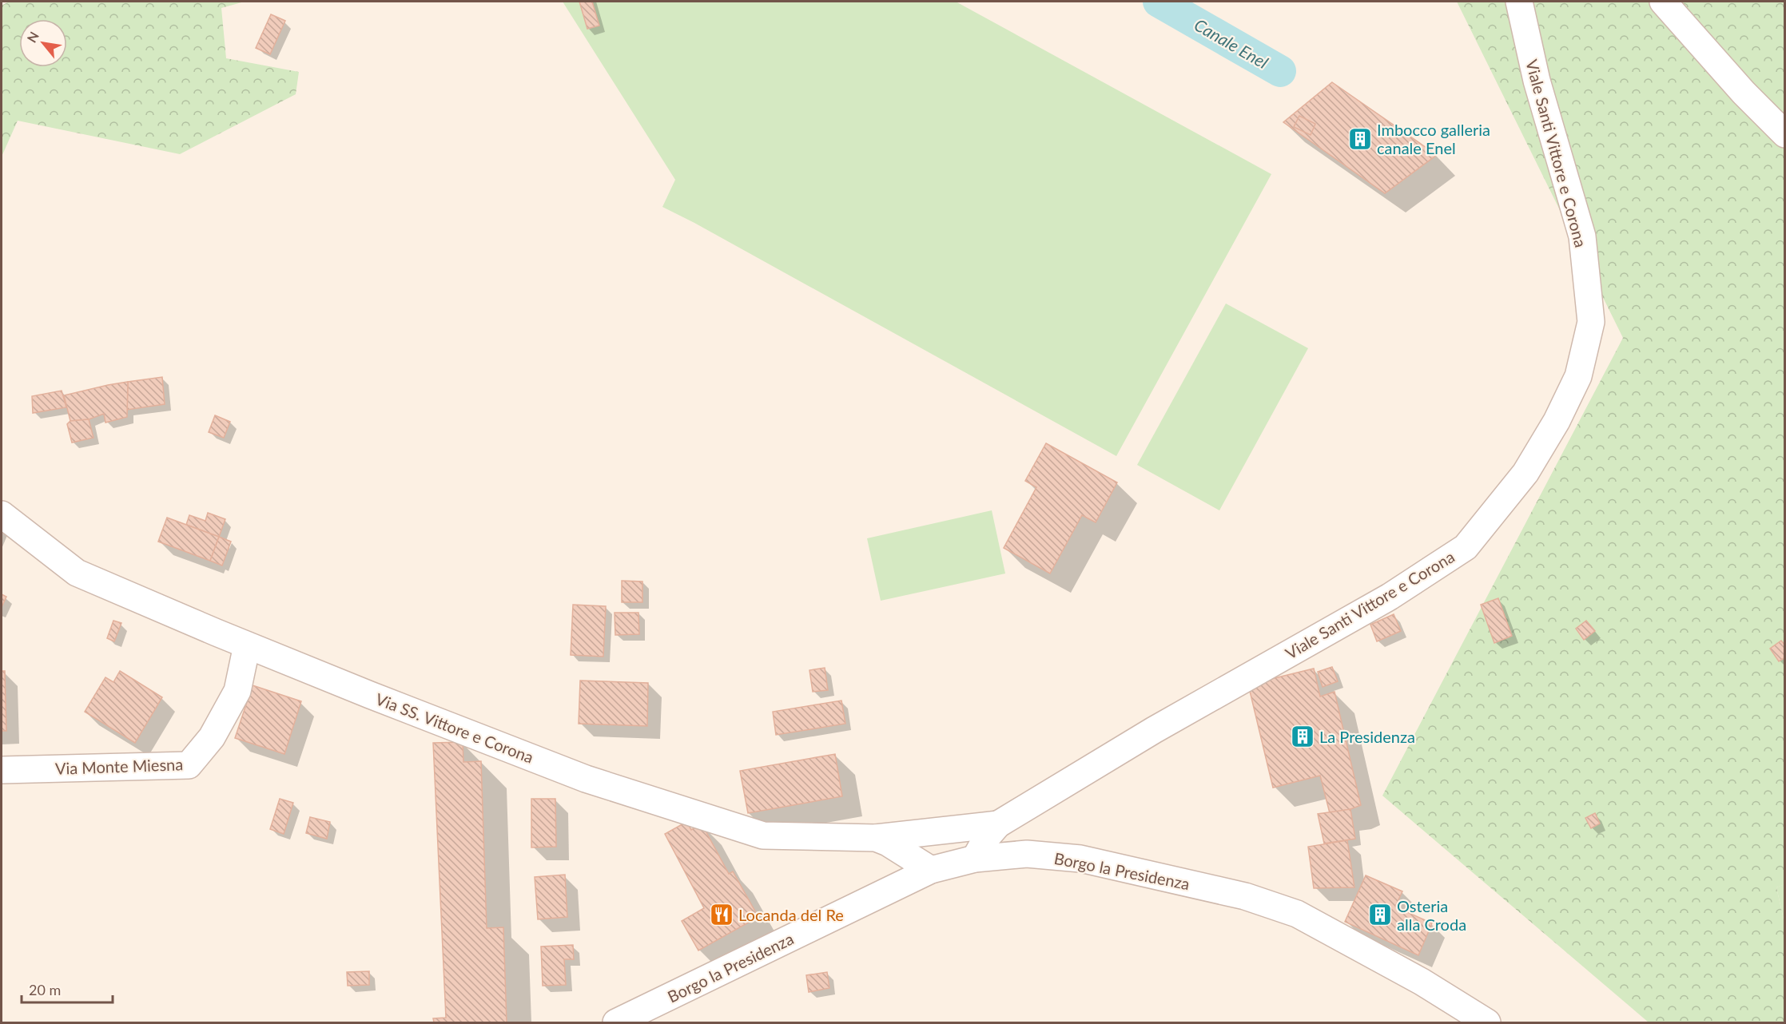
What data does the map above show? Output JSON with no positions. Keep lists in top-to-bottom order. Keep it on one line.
{"streets":{"street":["Viale Santi Vittore e Corona","Via SS. Vittore e Corona","Via Monte Miesna","Borgo la Presidenza"]},"crossings":[["Viale Santi Vittore e Corona","Borgo la Presidenza"],["Via SS. Vittore e Corona","Via Monte Miesna"],["Via SS. Vittore e Corona","Borgo la Presidenza"]],"water":["Canale Enel"],"places":{"building":["Imbocco galleria canale Enel","La Presidenza","Osteria alla Croda"],"restaurant":["Locanda del Re"]},"scale_bar":"20 m","north":"top left"}
